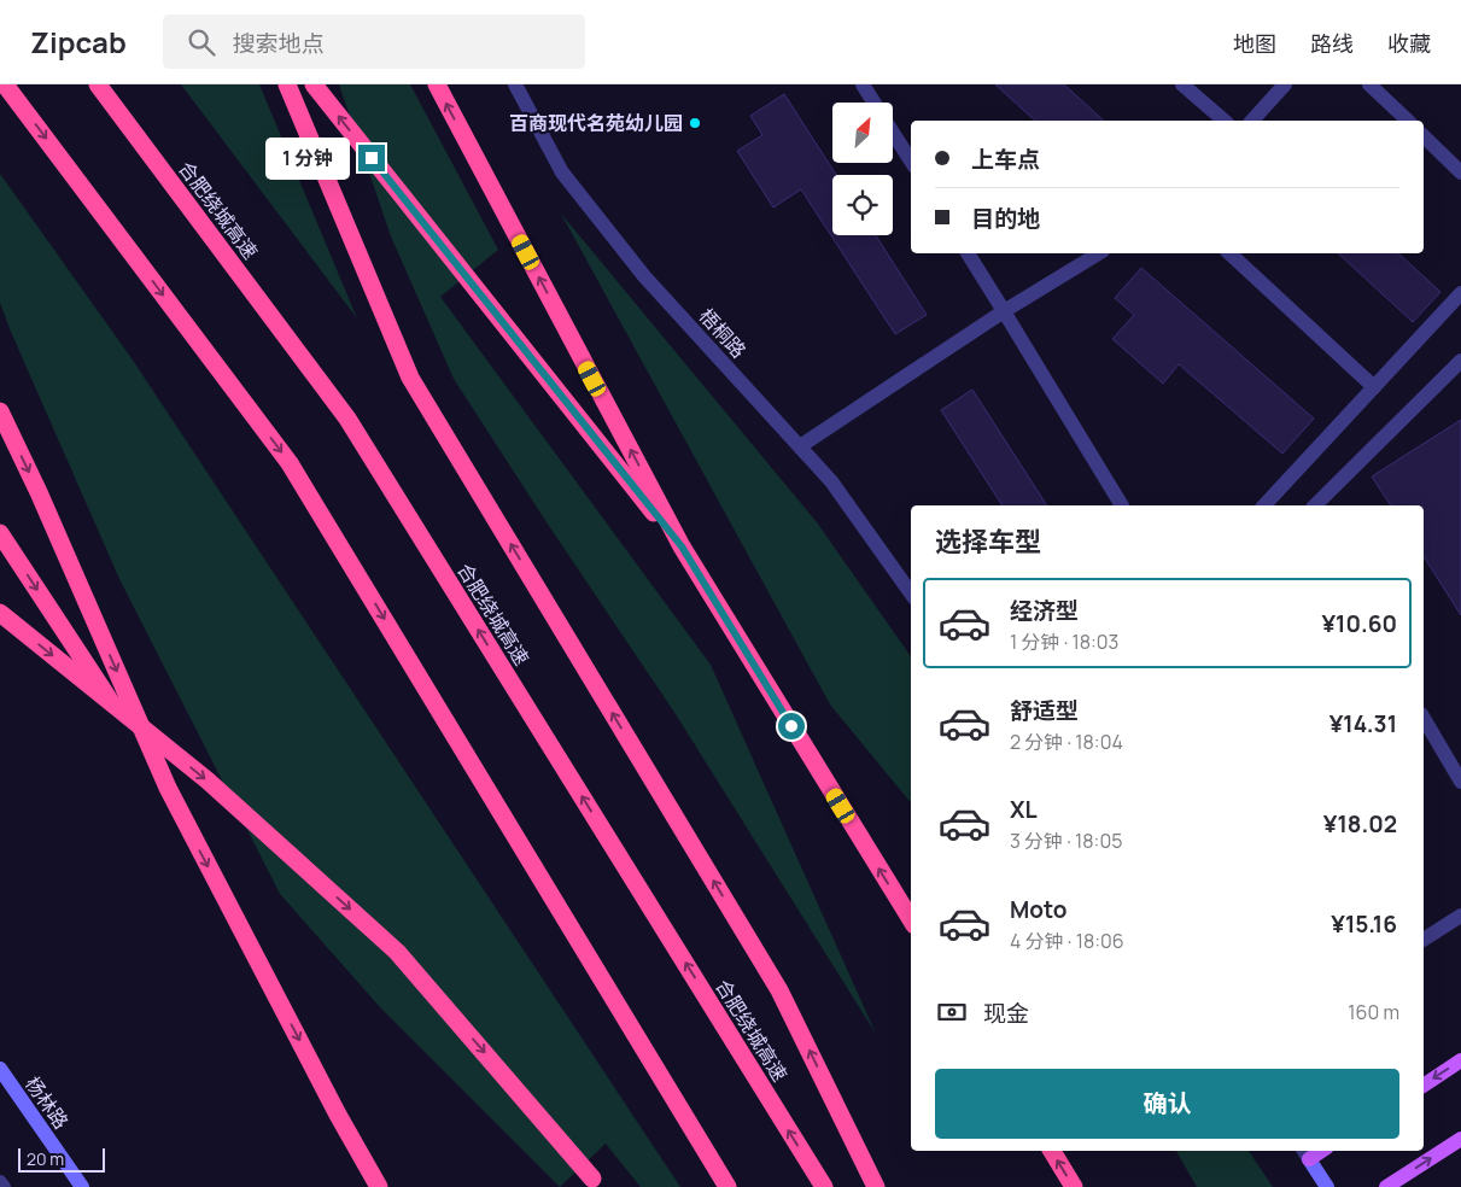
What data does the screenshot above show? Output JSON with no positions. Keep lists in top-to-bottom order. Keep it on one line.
{"streets":{"highway":["合肥绕城高速"],"street":["梧桐路","杨林路"]},"places":["百商现代名苑幼儿园"],"scale_bar":"20 m","north":"top right","page":{"header":"Zipcab","search":"搜索地点","nav":["地图","路线","收藏"],"banner":["上车点","目的地"],"bubble":"1 分钟","heading":"选择车型","list":[{"name":"经济型","note":"1 分钟 · 18:03","value":"¥10.60"},{"name":"舒适型","note":"2 分钟 · 18:04","value":"¥14.31"},{"name":"XL","note":"3 分钟 · 18:05","value":"¥18.02"},{"name":"Moto","note":"4 分钟 · 18:06","value":"¥15.16"}],"pay":["现金","160 m"],"buttons":"确认","scale":"20 m"}}
